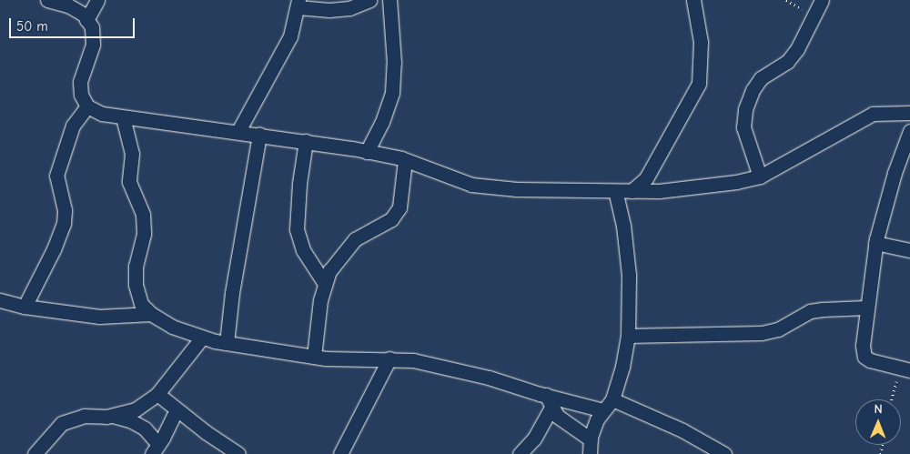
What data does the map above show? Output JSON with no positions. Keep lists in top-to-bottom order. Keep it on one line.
{"scale_bar":"50 m","north":"top"}
